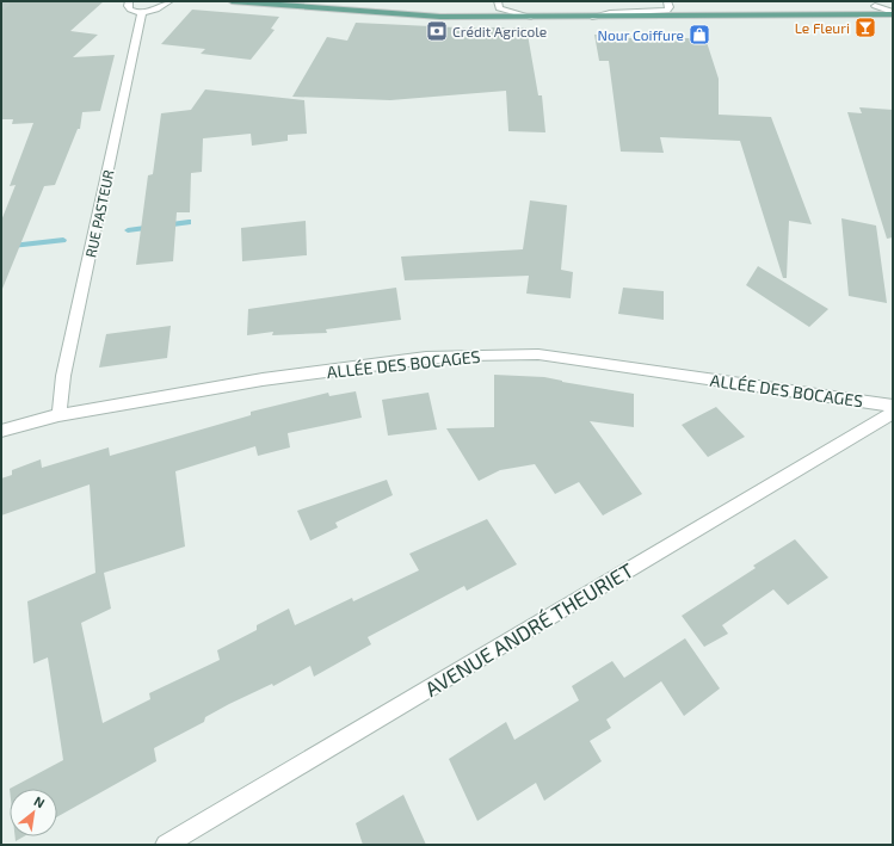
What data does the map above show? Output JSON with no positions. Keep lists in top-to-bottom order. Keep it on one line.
{"streets":{"street":["RUE PASTEUR","ALLÉE DES BOCAGES","AVENUE ANDRÉ THEURIET"]},"crossings":[["RUE PASTEUR","ALLÉE DES BOCAGES"]],"places":{"bar":["Le Fleuri"],"bank":["Crédit Agricole"],"shop":["Nour Coiffure"]},"north":"top right"}
